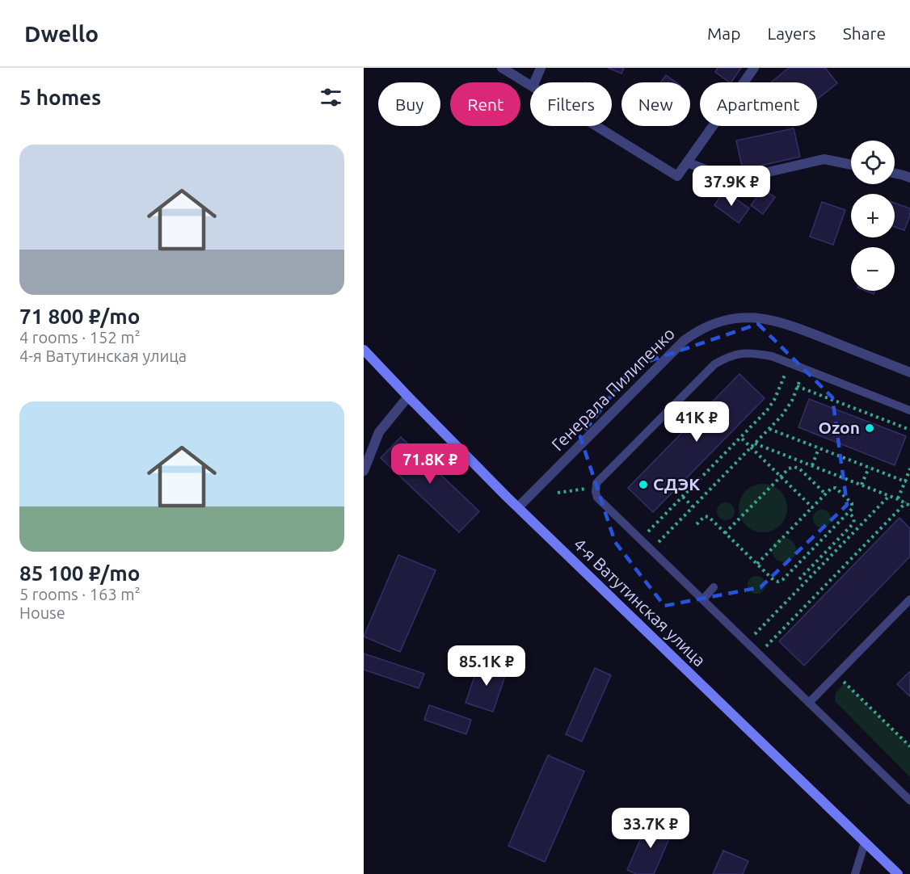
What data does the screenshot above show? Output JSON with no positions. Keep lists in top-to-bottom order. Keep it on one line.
{"streets":{"street":["Генерала Пилипенко","4-я Ватутинская улица"]},"crossings":[["Генерала Пилипенко","4-я Ватутинская улица"]],"places":["Ozon","СДЭК"],"page":{"header":"Dwello","nav":["Map","Layers","Share"],"heading":"5 homes","chip":["Buy","Rent","Filters","New","Apartment"],"list":[{"name":"71 800 ₽/mo","note":"4 rooms · 152 m² · 4-я Ватутинская улица"},{"name":"85 100 ₽/mo","note":"5 rooms · 163 m² · House"}],"map_buttons":["+","−"],"price":["37.9K ₽","41K ₽","71.8K ₽","85.1K ₽","33.7K ₽"]}}
